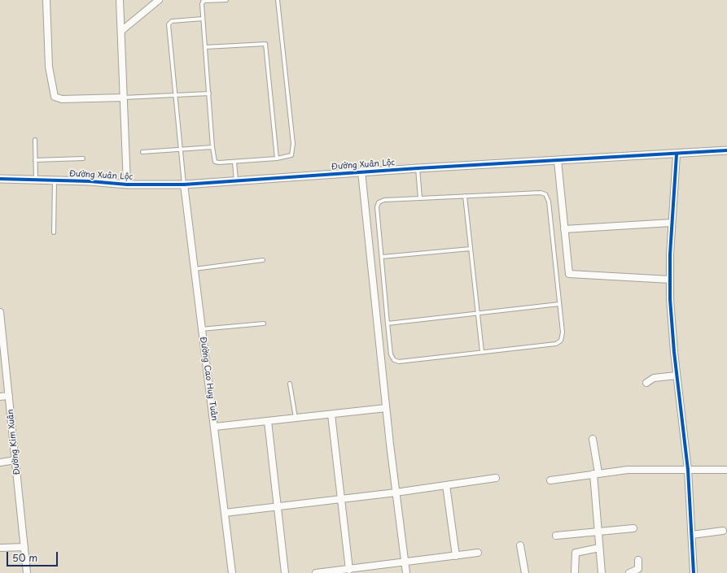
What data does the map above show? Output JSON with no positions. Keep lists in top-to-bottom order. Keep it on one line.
{"streets":{"street":["Đường Xuân Lộc","Đường Cao Huy Tuân","Đường Kim Xuân"]},"crossings":[["Đường Xuân Lộc","Đường Cao Huy Tuân"]],"scale_bar":"50 m"}
